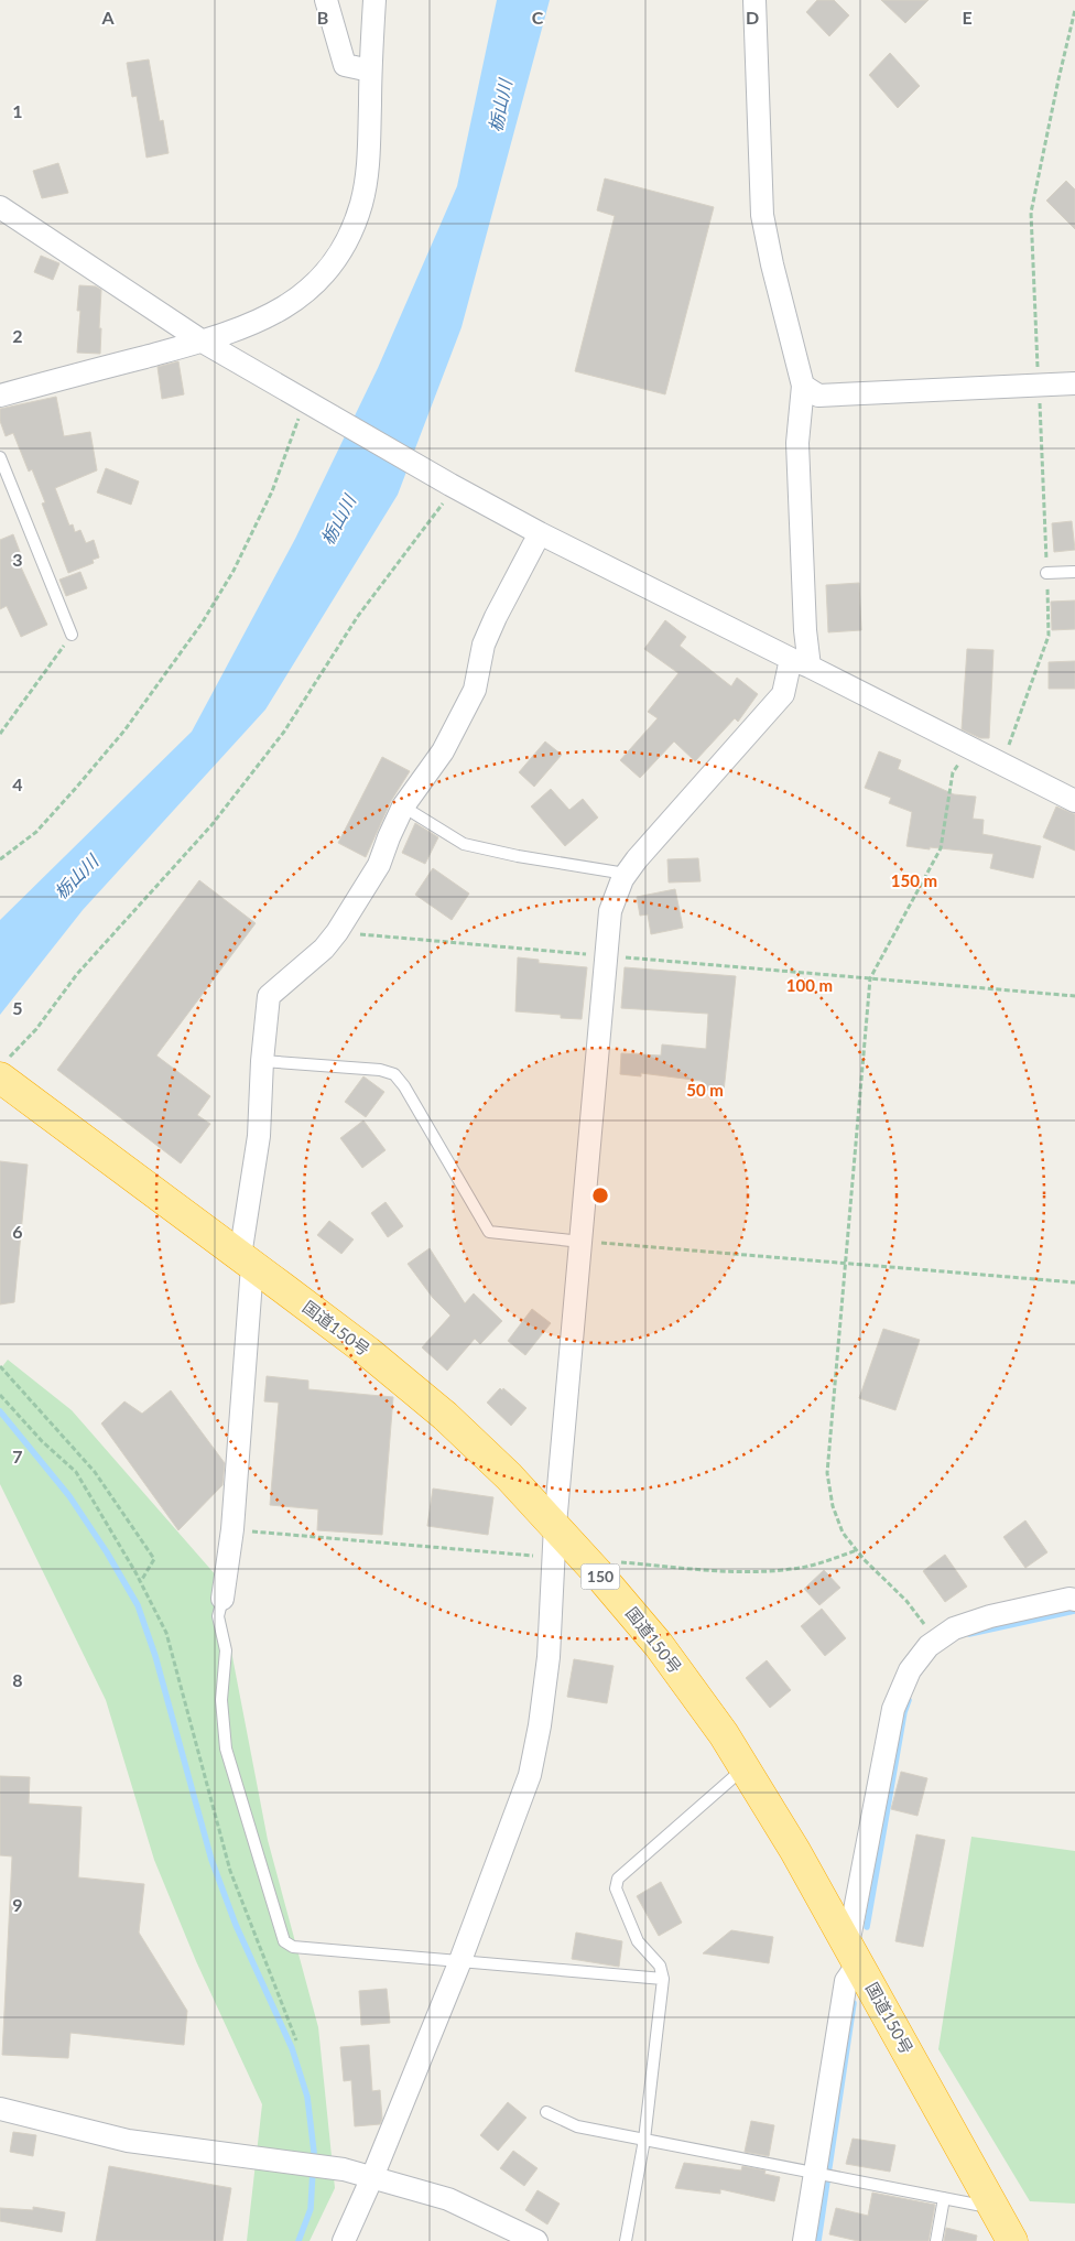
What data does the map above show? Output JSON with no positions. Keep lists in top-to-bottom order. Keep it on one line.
{"streets":{"highway":["国道150号","150"]},"water":["栃山川"],"grid":{"columns":["A","B","C","D","E"],"rows":["1","2","3","4","5","6","7","8","9"]},"rings":["150 m","100 m","50 m"]}
